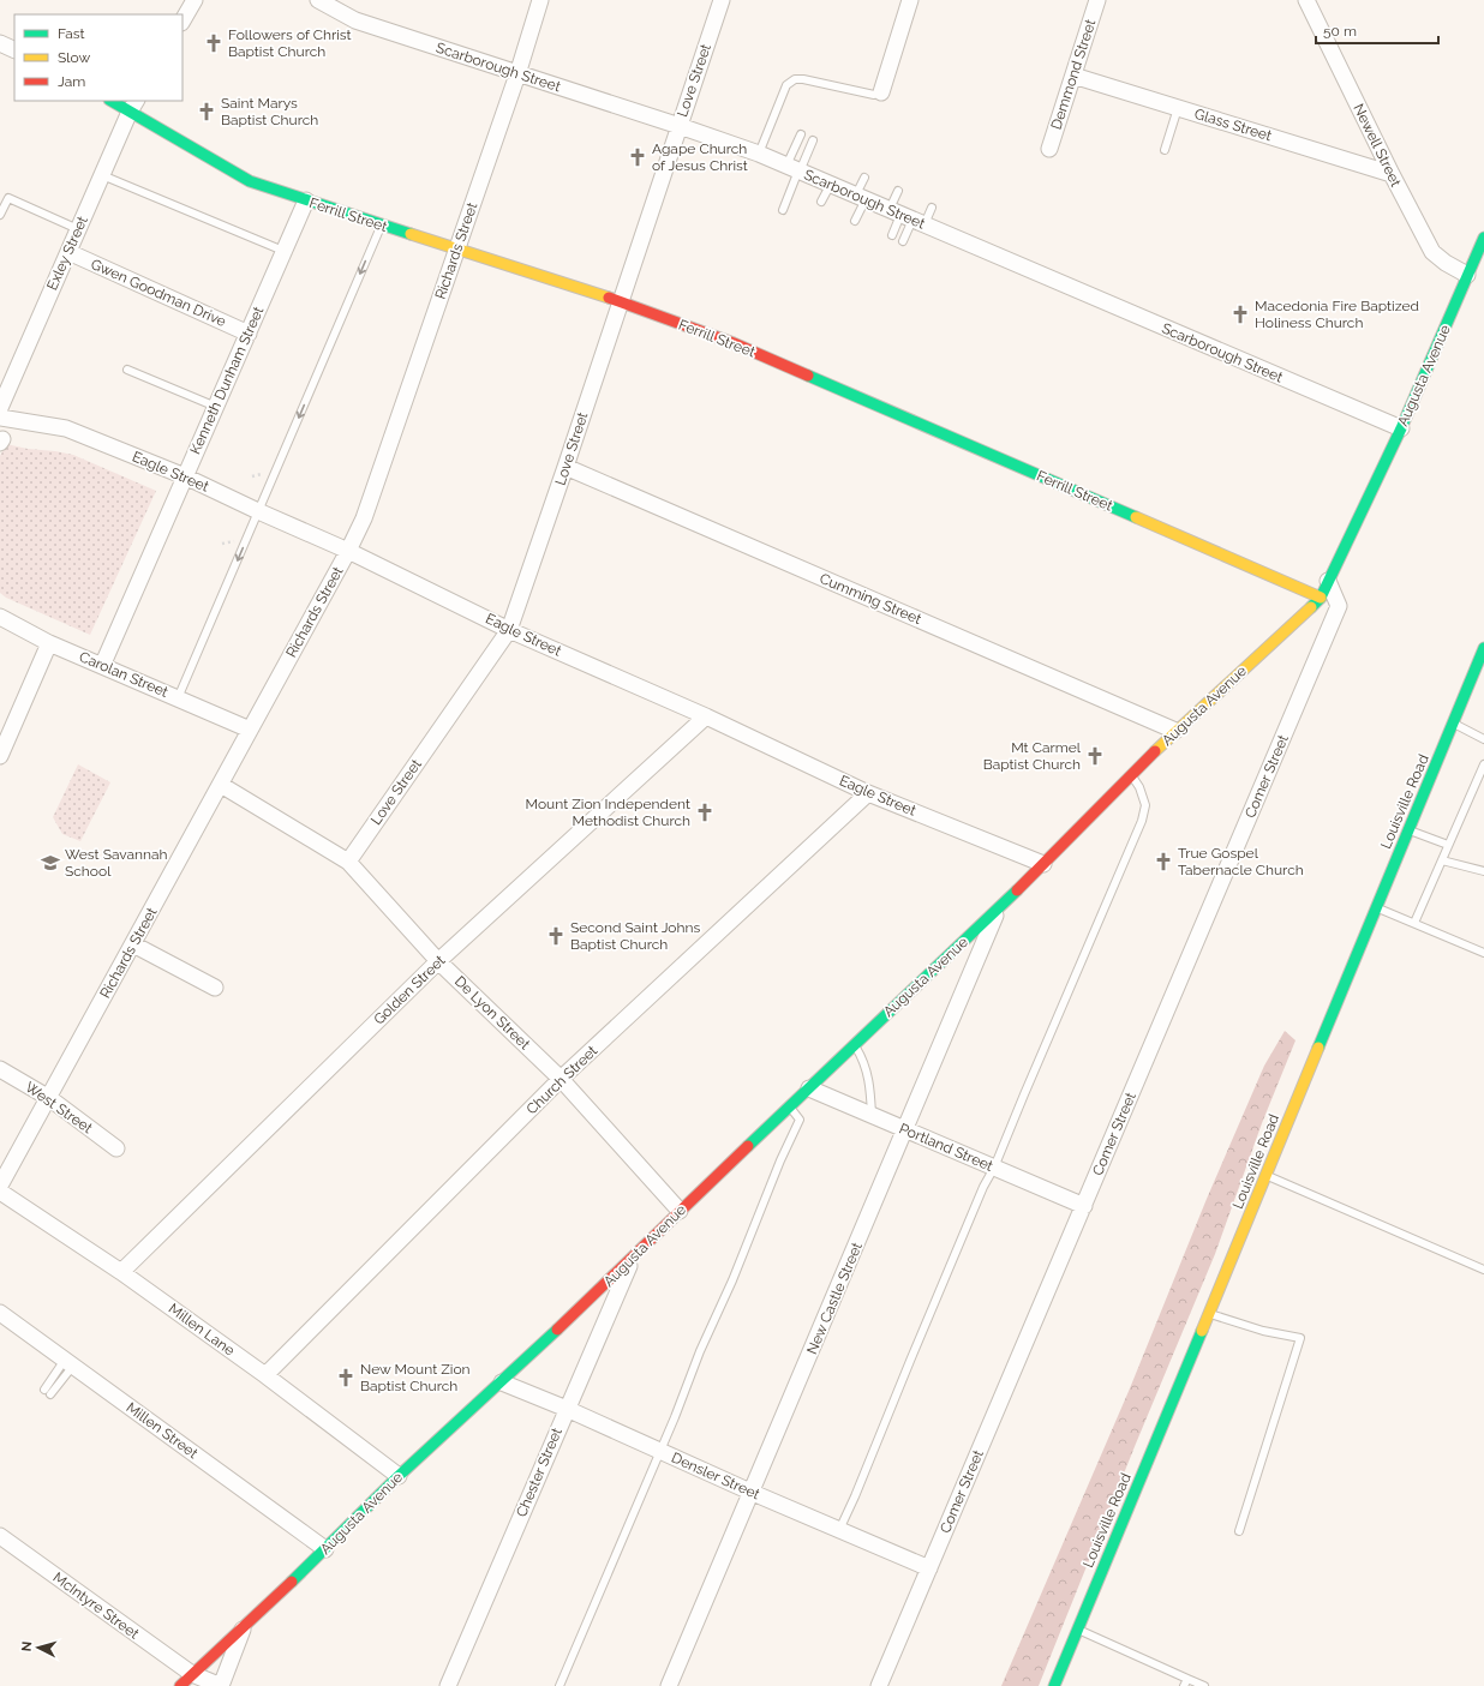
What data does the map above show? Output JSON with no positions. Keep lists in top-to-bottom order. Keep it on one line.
{"streets":{"main road":["Ferrill Street","Augusta Avenue","Louisville Road"],"street":["Scarborough Street","Demmond Street","Love Street","Glass Street","Newell Street","Richards Street","Exley Street","Gwen Goodman Drive","Kenneth Dunham Street","Eagle Street","Cumming Street","Carolan Street","Comer Street","Golden Street","De Lyon Street","Church Street","West Street","Portland Street","New Castle Street","Millen Lane","Millen Street","Chester Street","Densler Street","McIntyre Street"]},"crossings":[["Scarborough Street","Love Street"],["Scarborough Street","Richards Street"],["Scarborough Street","Augusta Avenue"],["Demmond Street","Glass Street"],["Love Street","Ferrill Street"],["Love Street","Eagle Street"],["Love Street","Cumming Street"],["Love Street","De Lyon Street"],["Glass Street","Newell Street"],["Newell Street","Augusta Avenue"],["Ferrill Street","Richards Street"],["Ferrill Street","Exley Street"],["Ferrill Street","Augusta Avenue"],["Ferrill Street","Kenneth Dunham Street"],["Richards Street","Eagle Street"],["Richards Street","Carolan Street"],["Richards Street","De Lyon Street"],["Richards Street","West Street"],["Exley Street","Gwen Goodman Drive"],["Gwen Goodman Drive","Kenneth Dunham Street"],["Augusta Avenue","Eagle Street"],["Augusta Avenue","Cumming Street"],["Augusta Avenue","Comer Street"],["Augusta Avenue","De Lyon Street"],["Augusta Avenue","Portland Street"],["Augusta Avenue","New Castle Street"],["Augusta Avenue","Millen Lane"],["Augusta Avenue","Millen Street"],["Augusta Avenue","Chester Street"],["Augusta Avenue","Densler Street"],["Augusta Avenue","McIntyre Street"],["Kenneth Dunham Street","Eagle Street"],["Kenneth Dunham Street","Carolan Street"],["Eagle Street","Golden Street"],["Eagle Street","Church Street"],["Comer Street","Portland Street"],["Comer Street","Densler Street"],["Golden Street","De Lyon Street"],["Golden Street","Millen Lane"],["De Lyon Street","Church Street"],["Church Street","Millen Lane"],["Portland Street","New Castle Street"],["New Castle Street","Densler Street"],["Chester Street","Densler Street"]],"places":{"church":["Followers of Christ Baptist Church","Saint Marys Baptist Church","Agape Church of Jesus Christ","Macedonia Fire Baptized Holiness Church","Mt Carmel Baptist Church","Mount Zion Independent Methodist Church","True Gospel Tabernacle Church","Second Saint Johns Baptist Church","New Mount Zion Baptist Church"],"school or university":["West Savannah School"]},"legend":["Fast","Slow","Jam"],"scale_bar":"50 m","north":"left"}
